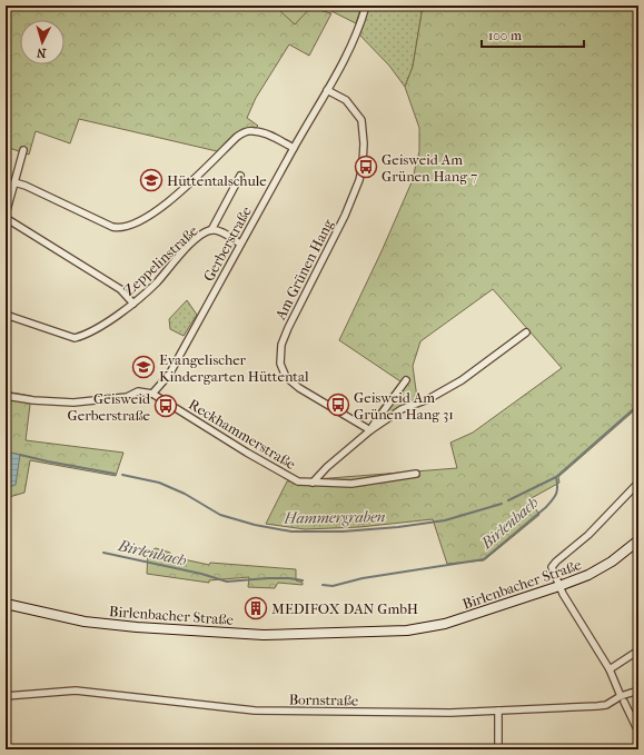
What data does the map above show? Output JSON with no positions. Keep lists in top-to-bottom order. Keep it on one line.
{"streets":{"main road":["Birlenbacher Straße"],"street":["Gerberstraße","Zeppelinstraße","Am Grünen Hang","Reckhammerstraße","Bornstraße"]},"crossings":[["Gerberstraße","Zeppelinstraße"],["Gerberstraße","Am Grünen Hang"],["Gerberstraße","Reckhammerstraße"]],"water":["Hammergraben","Birlenbach"],"places":{"bus stop":["Geisweid Am Grünen Hang 7","Geisweid Am Grünen Hang 31","Geisweid Gerberstraße"],"school or university":["Hüttentalschule","Evangelischer Kindergarten Hüttental"],"building":["MEDIFOX DAN GmbH"]},"scale_bar":"100 m","north":"bottom"}
